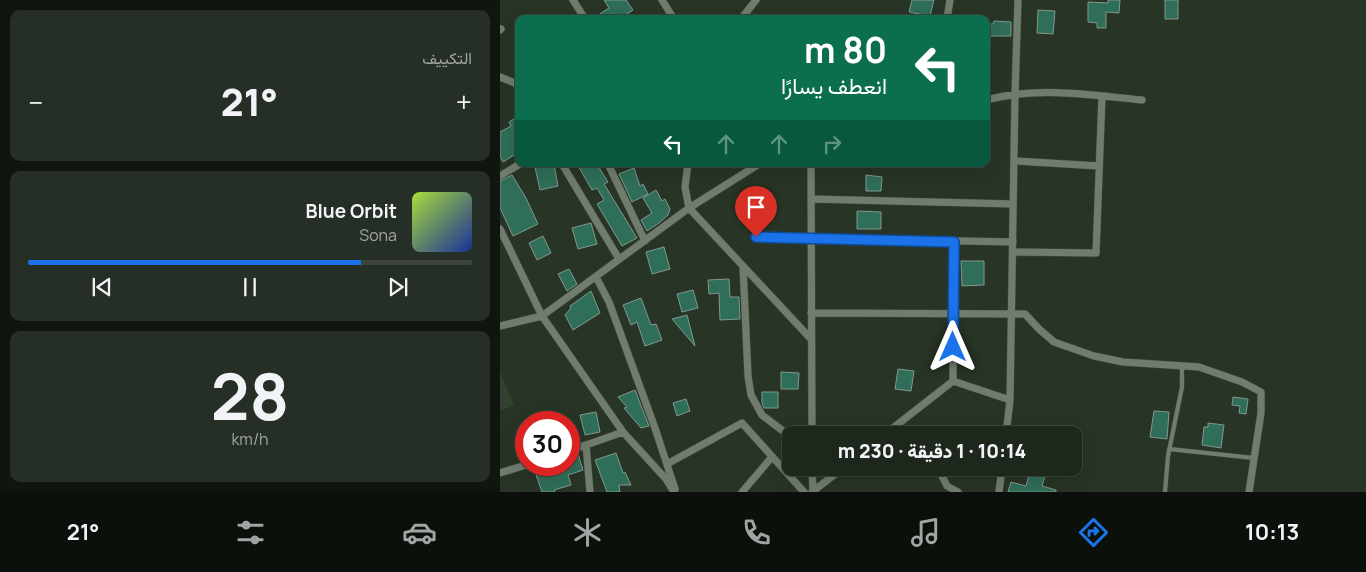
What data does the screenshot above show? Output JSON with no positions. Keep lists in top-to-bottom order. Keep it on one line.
{"page":{"tile":["التكييف",["28","km/h"]],"turn":["80 m","انعطف يسارًا"],"heat":["−","21°","+"],"song":["Blue Orbit","Sona"],"limit":"30","trip":"10:14 · 1 دقيقة · 230 m","tabs":["10:13","21°"]}}
